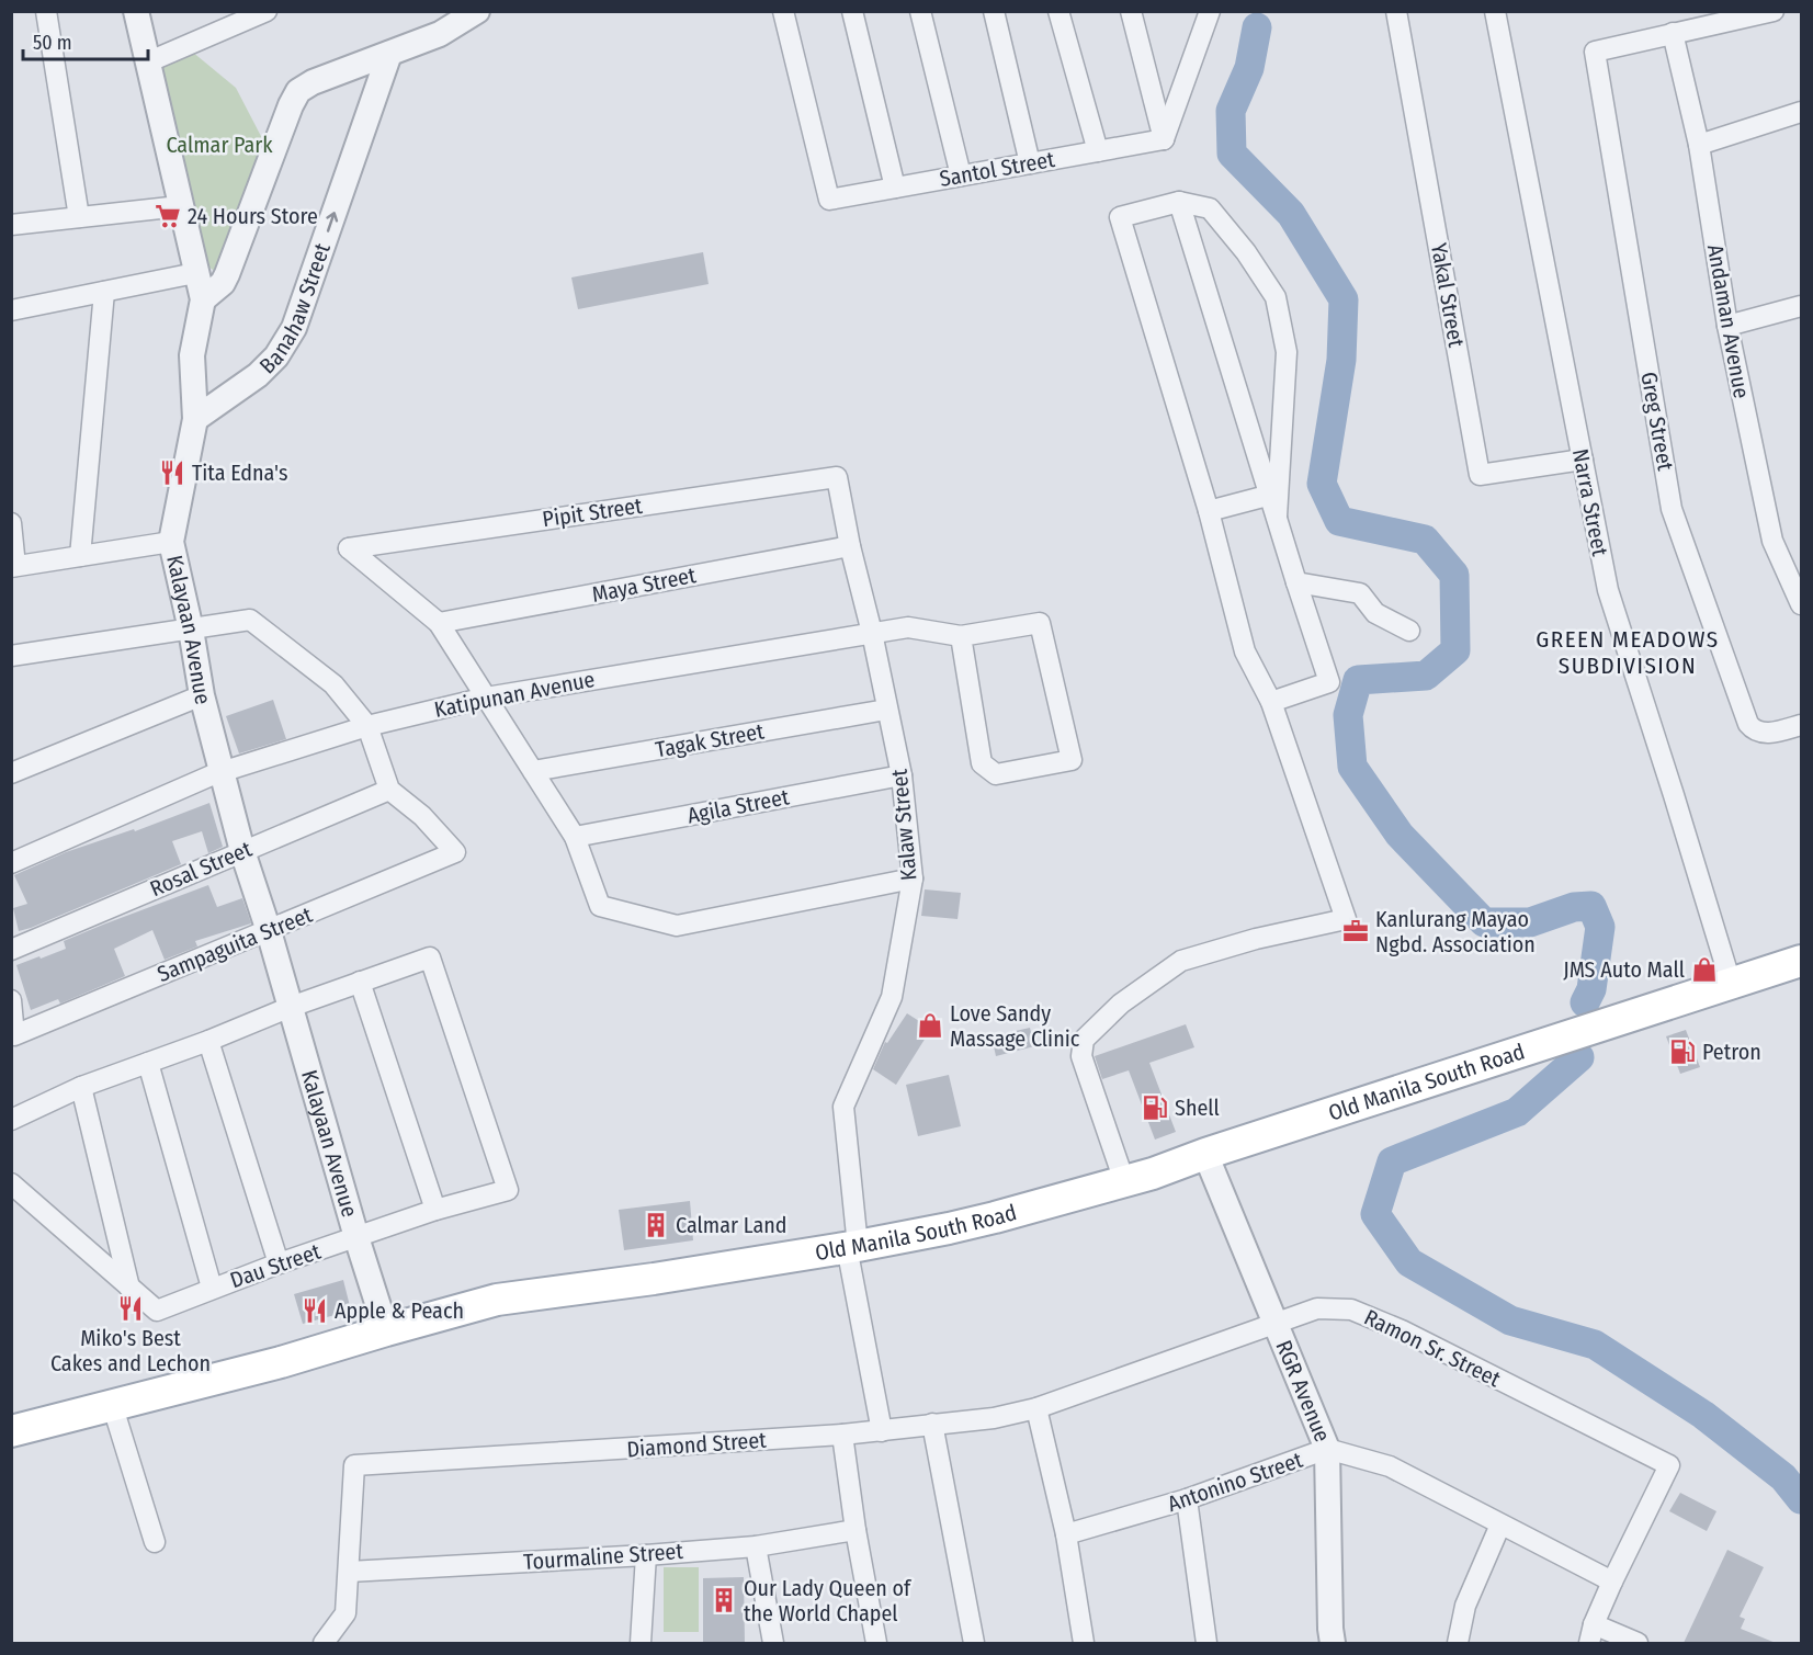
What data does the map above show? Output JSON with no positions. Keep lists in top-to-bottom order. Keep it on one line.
{"streets":{"main road":["Old Manila South Road"],"street":["Santol Street","Yakal Street","Banahaw Street","Andaman Avenue","Greg Street","Narra Street","Pipit Street","Maya Street","Kalayaan Avenue","Katipunan Avenue","Tagak Street","Agila Street","Kalaw Street","Rosal Street","Sampaguita Street","Dau Street","Ramon Sr. Street","RGR Avenue","Diamond Street","Antonino Street","Tourmaline Street"]},"crossings":[["Yakal Street","Narra Street"],["Banahaw Street","Kalayaan Avenue"],["Andaman Avenue","Greg Street"],["Narra Street","Old Manila South Road"],["Pipit Street","Maya Street"],["Pipit Street","Kalaw Street"],["Maya Street","Kalaw Street"],["Kalayaan Avenue","Katipunan Avenue"],["Kalayaan Avenue","Rosal Street"],["Kalayaan Avenue","Sampaguita Street"],["Kalayaan Avenue","Old Manila South Road"],["Kalayaan Avenue","Dau Street"],["Katipunan Avenue","Kalaw Street"],["Tagak Street","Kalaw Street"],["Agila Street","Kalaw Street"],["Kalaw Street","Old Manila South Road"],["Kalaw Street","Diamond Street"],["Rosal Street","Sampaguita Street"],["Old Manila South Road","RGR Avenue"],["Ramon Sr. Street","RGR Avenue"],["Ramon Sr. Street","Diamond Street"],["Ramon Sr. Street","Antonino Street"],["RGR Avenue","Antonino Street"],["Diamond Street","Tourmaline Street"]],"districts":["GREEN MEADOWS SUBDIVISION"],"parks":["Calmar Park"],"places":{"supermarket":["24 Hours Store"],"restaurant":["Tita Edna's","Miko's Best Cakes and Lechon","Apple & Peach"],"office":["Kanlurang Mayao Ngbd. Association"],"shop":["JMS Auto Mall","Love Sandy Massage Clinic"],"fuel station":["Petron","Shell"],"building":["Calmar Land","Our Lady Queen of the World Chapel"]},"scale_bar":"50 m"}
